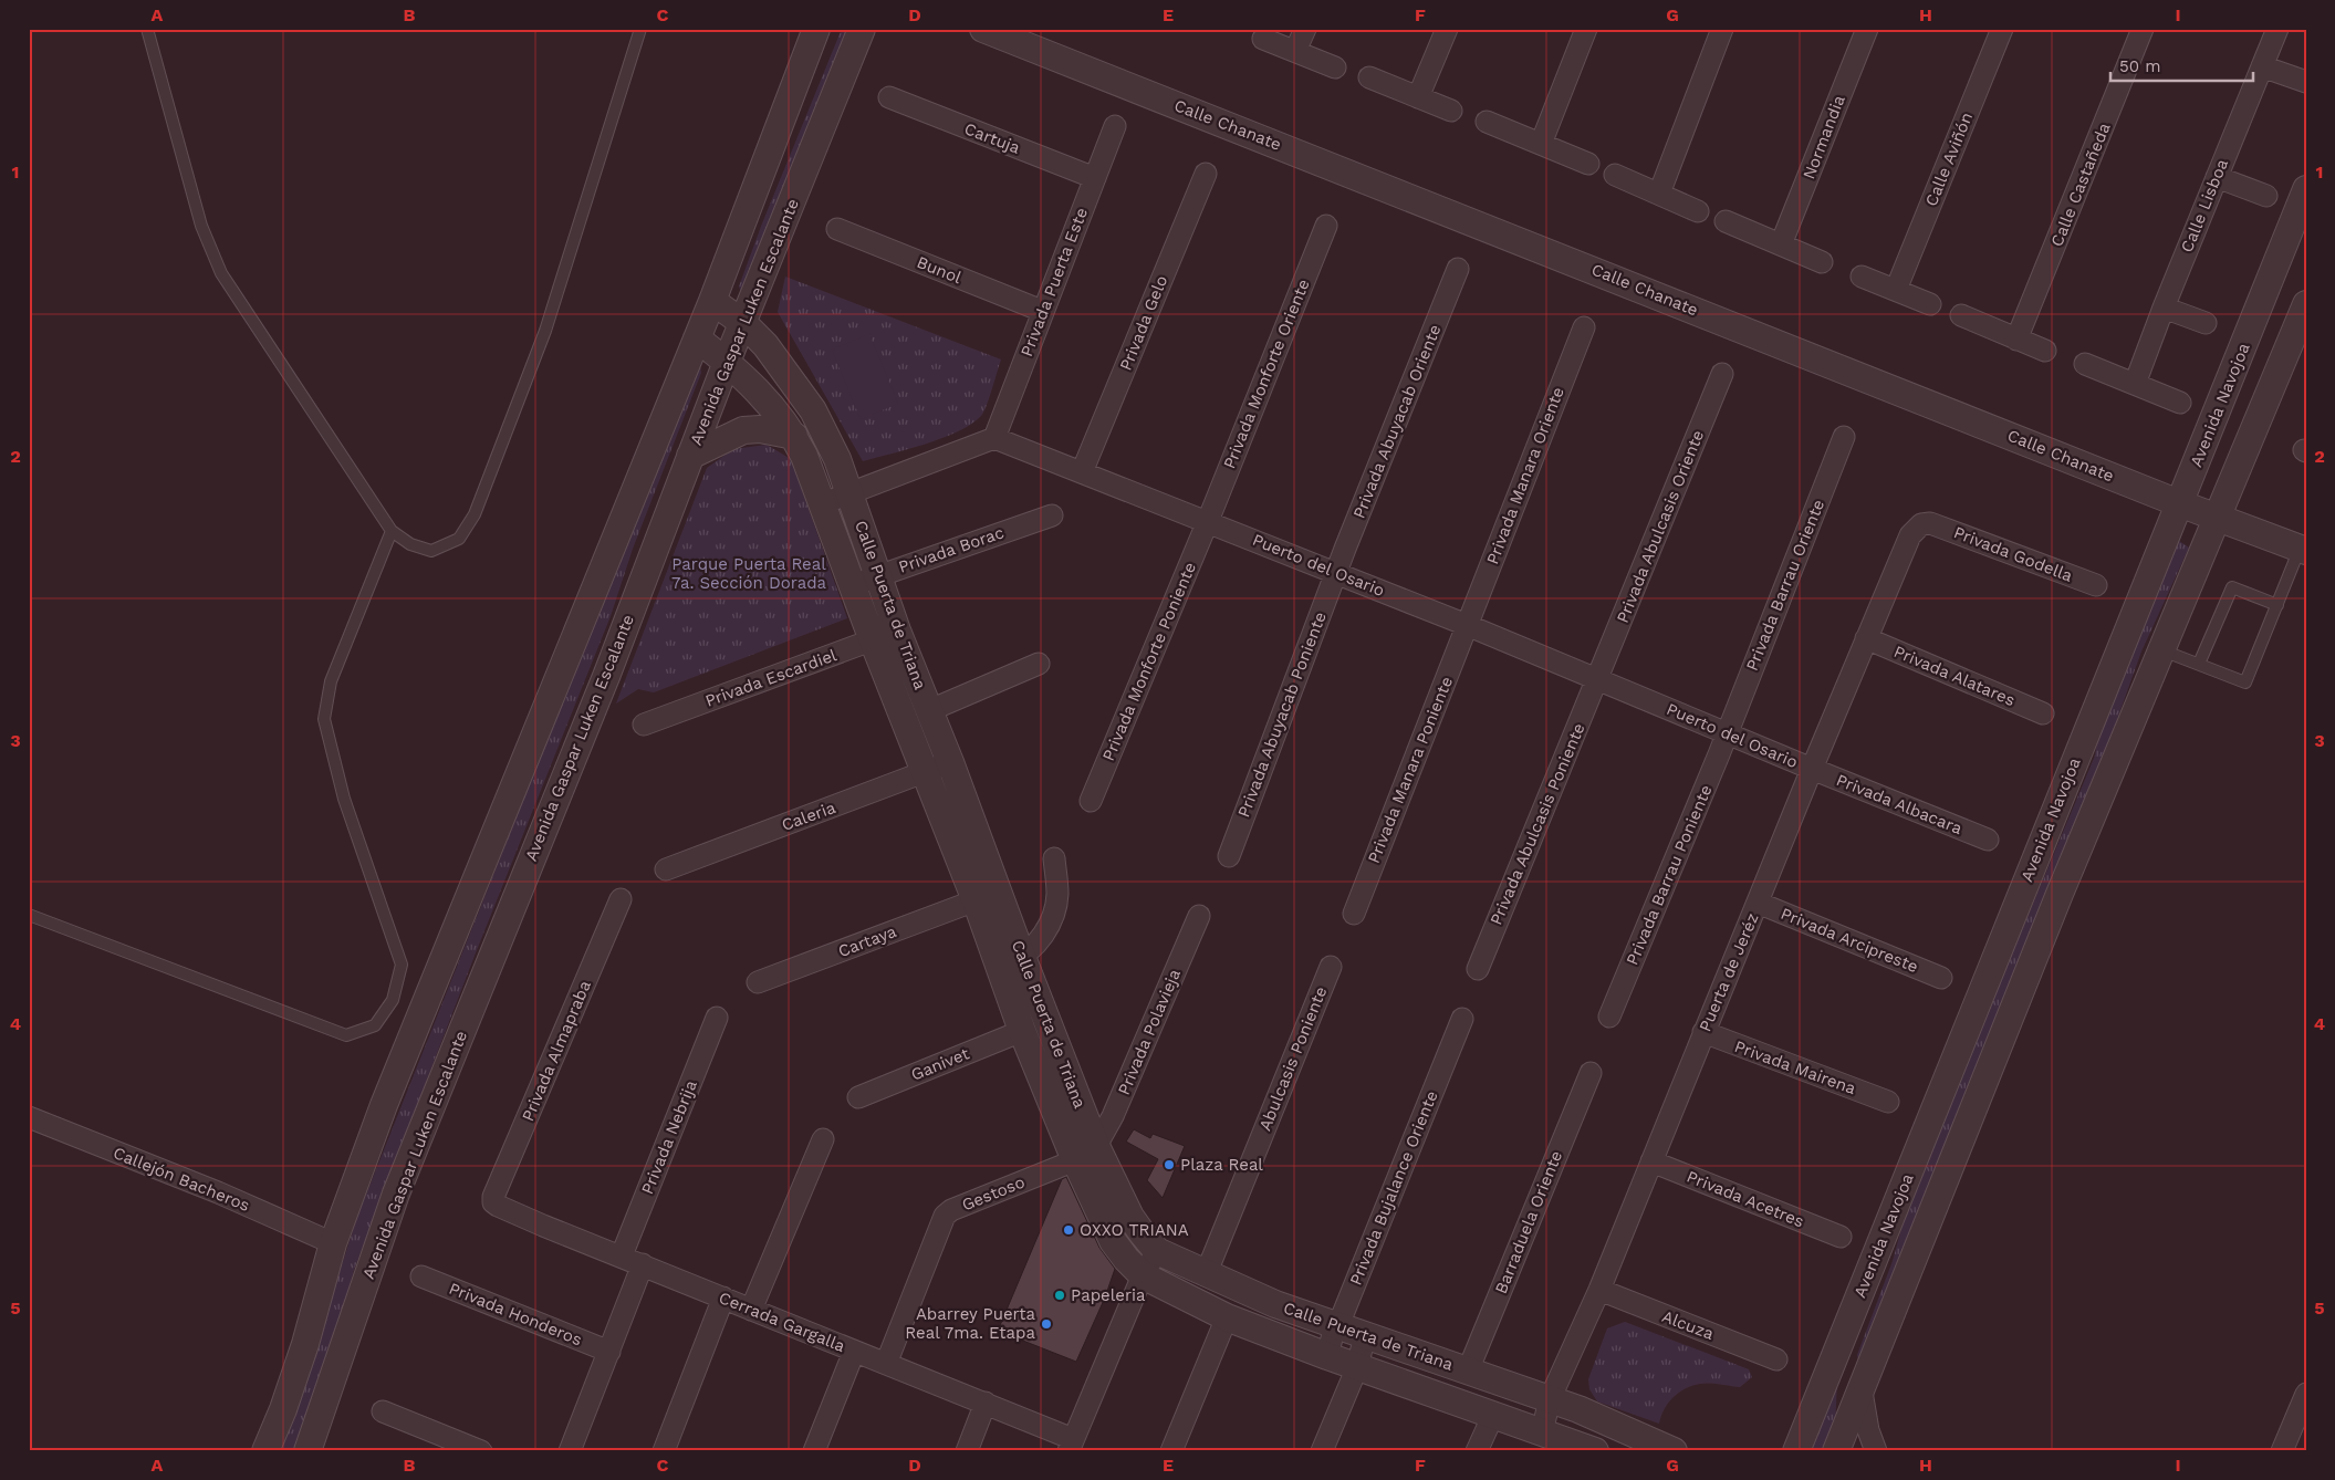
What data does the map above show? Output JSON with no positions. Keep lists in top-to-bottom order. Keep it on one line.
{"streets":{"street":["Calle Chanate","Normandia","Cartuja","Calle Aviñón","Calle Castañeda","Calle Lisboa","Bunol","Privada Puerta Este","Avenida Gaspar Luken Escalante","Privada Gelo","Privada Monforte Oriente","Avenida Navojoa","Privada Abuyacab Oriente","Privada Manara Oriente","Privada Abulcasis Oriente","Privada Borac","Privada Godella","Puerto del Osario","Privada Barrau Oriente","Calle Puerta de Triana","Privada Monforte Poniente","Privada Alatares","Privada Escardiel","Privada Abuyacab Poniente","Privada Manara Poniente","Privada Albacara","Caleria","Privada Abulcasis Poniente","Privada Barrau Poniente","Privada Arcipreste","Cartaya","Puerta de Jeréz","Privada Polavieja","Privada Almapraba","Abulcasis Poniente","Ganivet","Privada Mairena","Privada Nebrija","Callejón Bacheros","Privada Bujalance Oriente","Gestoso","Privada Acetres","Barraduela Oriente","Privada Honderos","Cerrada Gargalla","Alcuza"]},"crossings":[["Calle Chanate","Avenida Navojoa"],["Cartuja","Privada Puerta Este"],["Bunol","Privada Puerta Este"],["Privada Puerta Este","Puerto del Osario"],["Avenida Gaspar Luken Escalante","Calle Puerta de Triana"],["Privada Gelo","Puerto del Osario"],["Privada Monforte Oriente","Puerto del Osario"],["Privada Monforte Oriente","Privada Monforte Poniente"],["Privada Abuyacab Oriente","Puerto del Osario"],["Privada Abuyacab Oriente","Privada Abuyacab Poniente"],["Privada Manara Oriente","Puerto del Osario"],["Privada Manara Oriente","Privada Manara Poniente"],["Privada Abulcasis Oriente","Puerto del Osario"],["Privada Abulcasis Oriente","Privada Abulcasis Poniente"],["Privada Borac","Calle Puerta de Triana"],["Privada Godella","Puerta de Jeréz"],["Puerto del Osario","Privada Barrau Oriente"],["Puerto del Osario","Privada Monforte Poniente"],["Puerto del Osario","Privada Abuyacab Poniente"],["Puerto del Osario","Privada Manara Poniente"],["Puerto del Osario","Privada Albacara"],["Puerto del Osario","Privada Abulcasis Poniente"],["Puerto del Osario","Privada Barrau Poniente"],["Puerto del Osario","Puerta de Jeréz"],["Privada Barrau Oriente","Privada Barrau Poniente"],["Calle Puerta de Triana","Privada Escardiel"],["Calle Puerta de Triana","Caleria"],["Calle Puerta de Triana","Cartaya"],["Calle Puerta de Triana","Puerta de Jeréz"],["Calle Puerta de Triana","Privada Polavieja"],["Calle Puerta de Triana","Abulcasis Poniente"],["Calle Puerta de Triana","Ganivet"],["Calle Puerta de Triana","Privada Bujalance Oriente"],["Calle Puerta de Triana","Gestoso"],["Calle Puerta de Triana","Barraduela Oriente"],["Privada Alatares","Puerta de Jeréz"],["Privada Albacara","Puerta de Jeréz"],["Privada Arcipreste","Puerta de Jeréz"],["Puerta de Jeréz","Privada Mairena"],["Puerta de Jeréz","Privada Acetres"],["Puerta de Jeréz","Alcuza"],["Privada Polavieja","Gestoso"],["Privada Almapraba","Cerrada Gargalla"],["Privada Nebrija","Cerrada Gargalla"],["Gestoso","Cerrada Gargalla"]],"parks":["Parque Puerta Real 7a. Sección Dorada"],"places":["Plaza Real","OXXO TRIANA","Papeleria","Abarrey Puerta Real 7ma. Etapa"],"scale_bar":"50 m","grid":{"columns":["A","B","C","D","E","F","G","H","I"],"rows":["1","2","3","4","5"]}}
